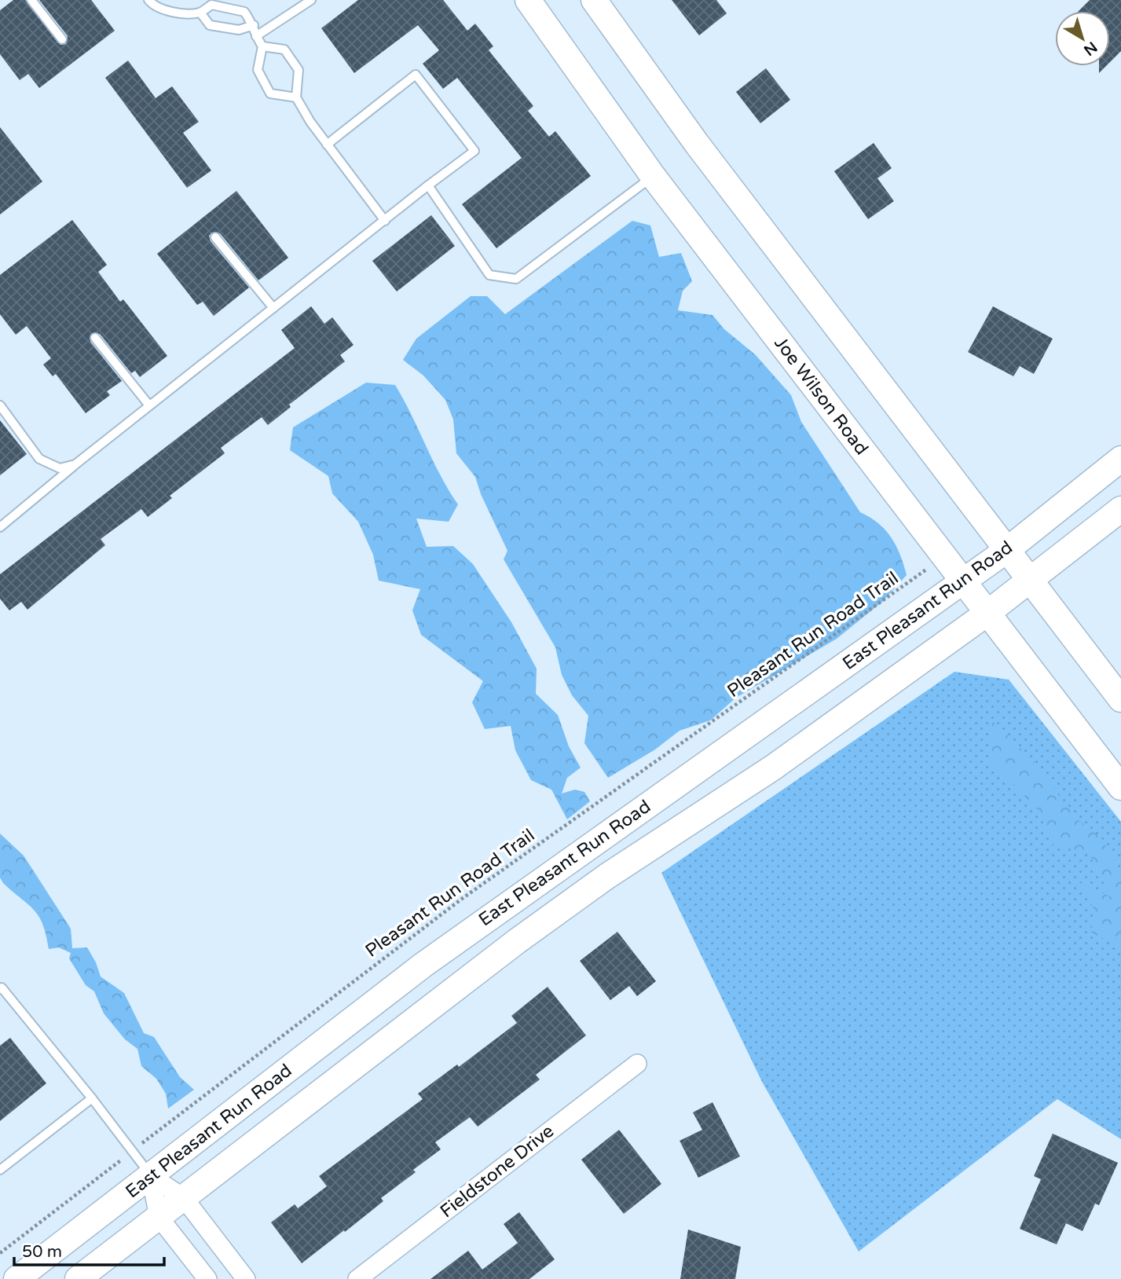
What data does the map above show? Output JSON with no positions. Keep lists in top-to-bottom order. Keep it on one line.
{"streets":{"main road":["Joe Wilson Road","East Pleasant Run Road"],"street":["Fieldstone Drive"],"path":["Pleasant Run Road Trail"]},"crossings":[["Joe Wilson Road","East Pleasant Run Road"]],"scale_bar":"50 m","north":"bottom right"}
